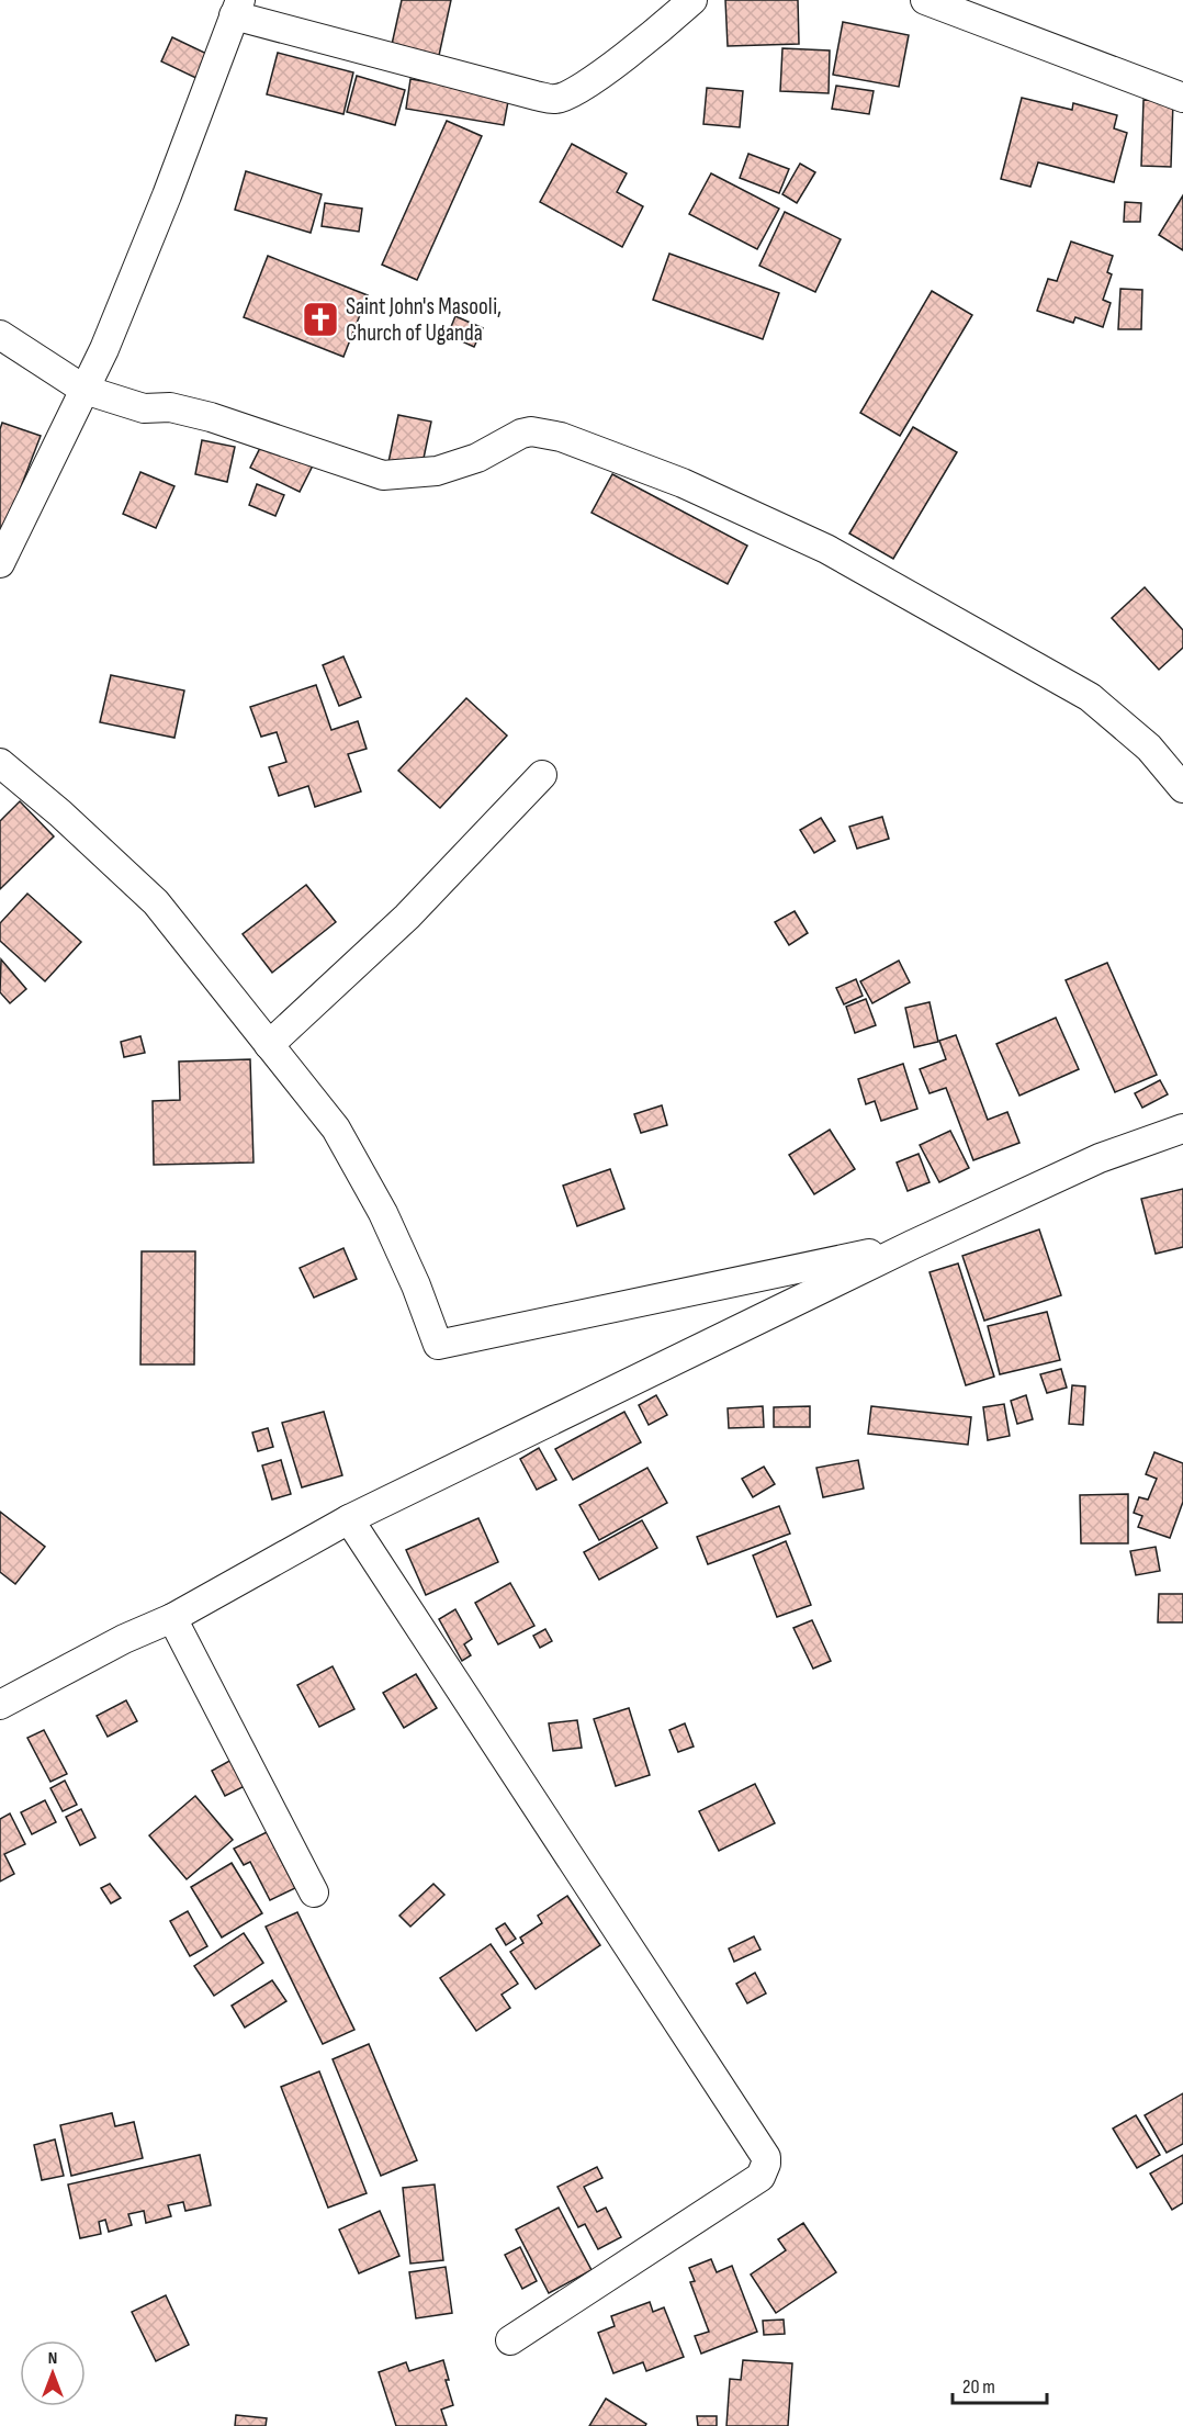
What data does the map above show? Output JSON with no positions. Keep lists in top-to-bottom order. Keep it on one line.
{"places":{"church":["Saint John's Masooli, Church of Uganda"]},"scale_bar":"20 m","north":"top"}
